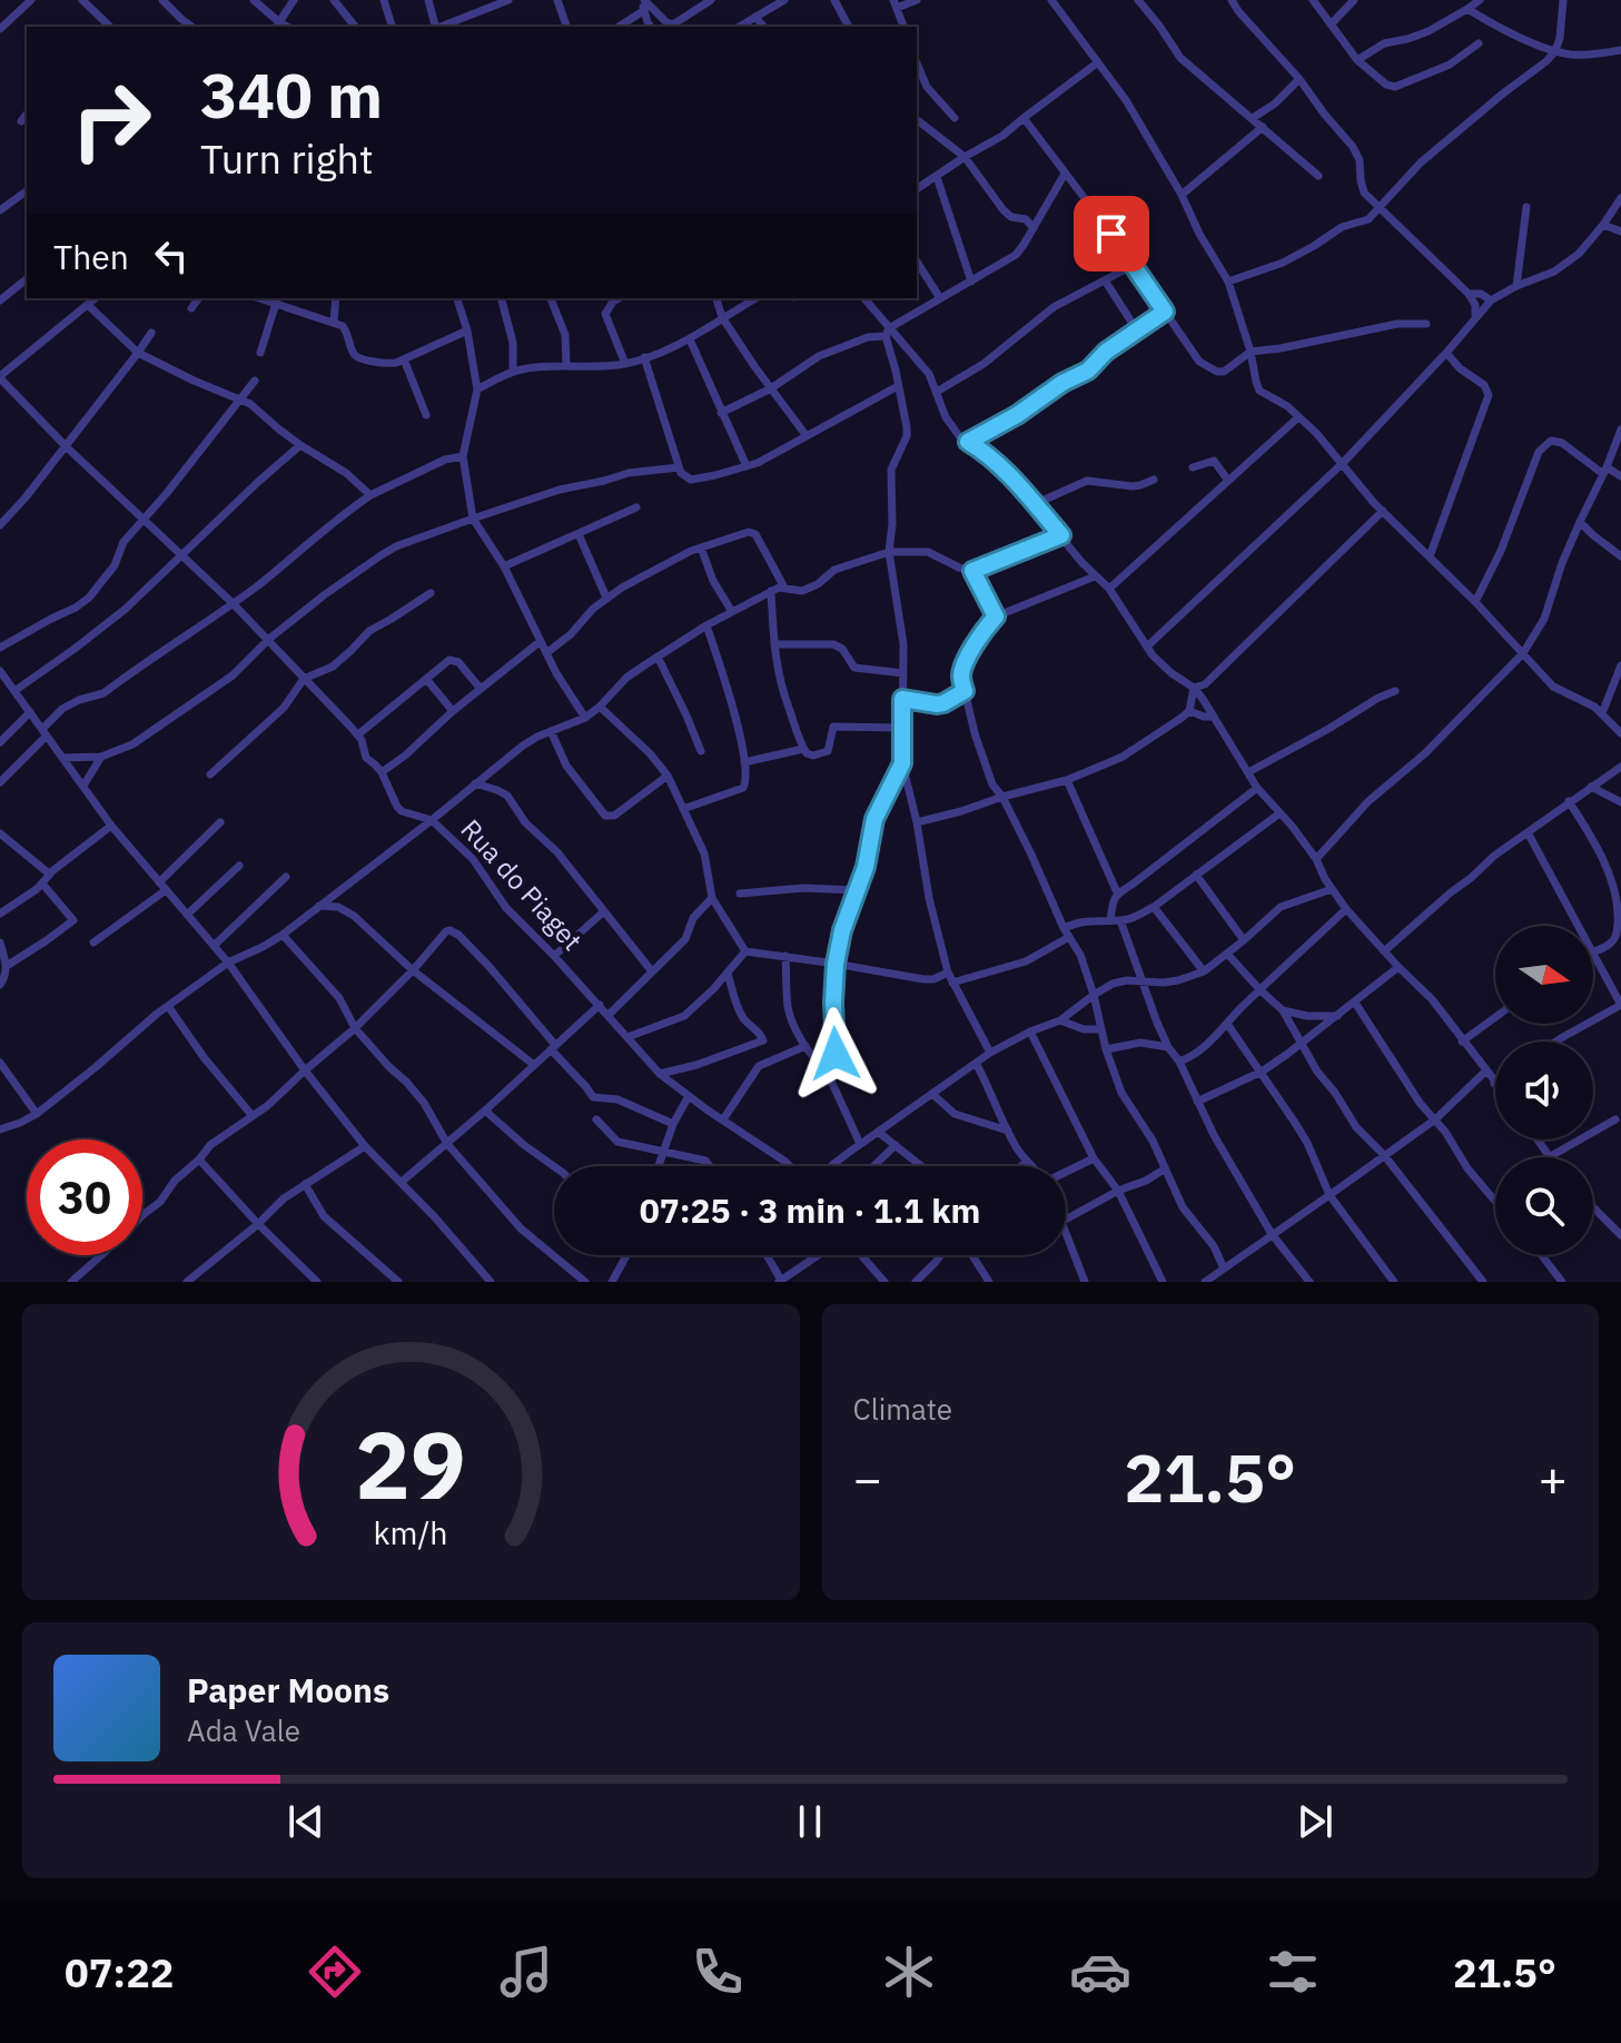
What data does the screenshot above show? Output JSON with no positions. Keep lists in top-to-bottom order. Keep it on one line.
{"streets":{"street":["Rua do Piaget"]},"north":"right","page":{"turn":["340 m","Turn right"],"then":"Then","limit":"30","trip":"07:25 · 3 min · 1.1 km","tile":"Climate","heat":["−","21.5°","+"],"song":["Paper Moons","Ada Vale"],"tabs":["07:22","21.5°"],"gauge":["29","km/h"]}}
